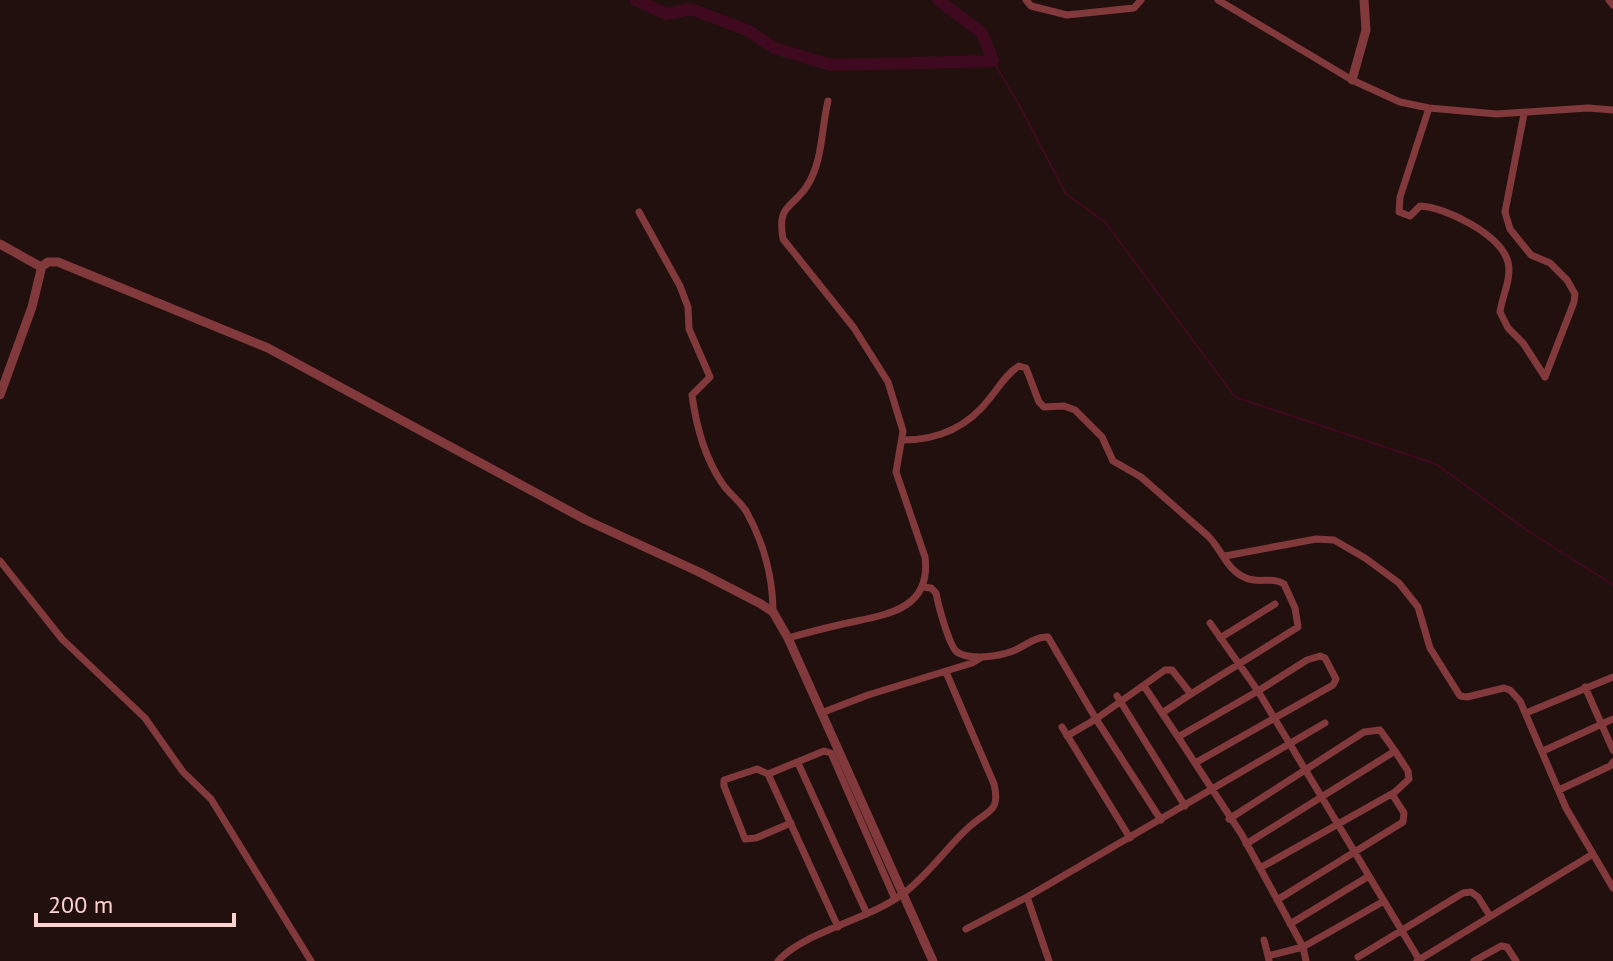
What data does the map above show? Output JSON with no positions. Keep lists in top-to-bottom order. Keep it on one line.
{"scale_bar":"200 m"}
